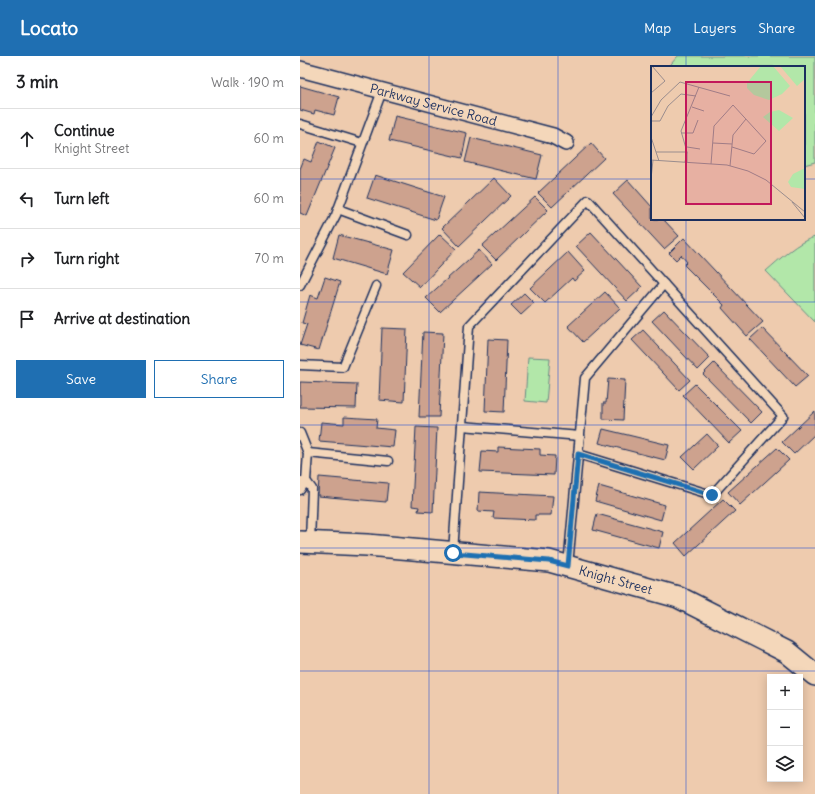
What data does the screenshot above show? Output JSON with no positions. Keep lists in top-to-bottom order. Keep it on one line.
{"streets":{"street":["Parkway Service Road","Knight Street"]},"page":{"header":"Locato","nav":["Map","Layers","Share"],"heading":["3 min","Walk · 190 m"],"list":[["Continue","Knight Street","60 m"],["Turn left","60 m"],["Turn right","70 m"],"Arrive at destination"],"buttons":["Save","Share"],"map_buttons":["+","−"]}}
